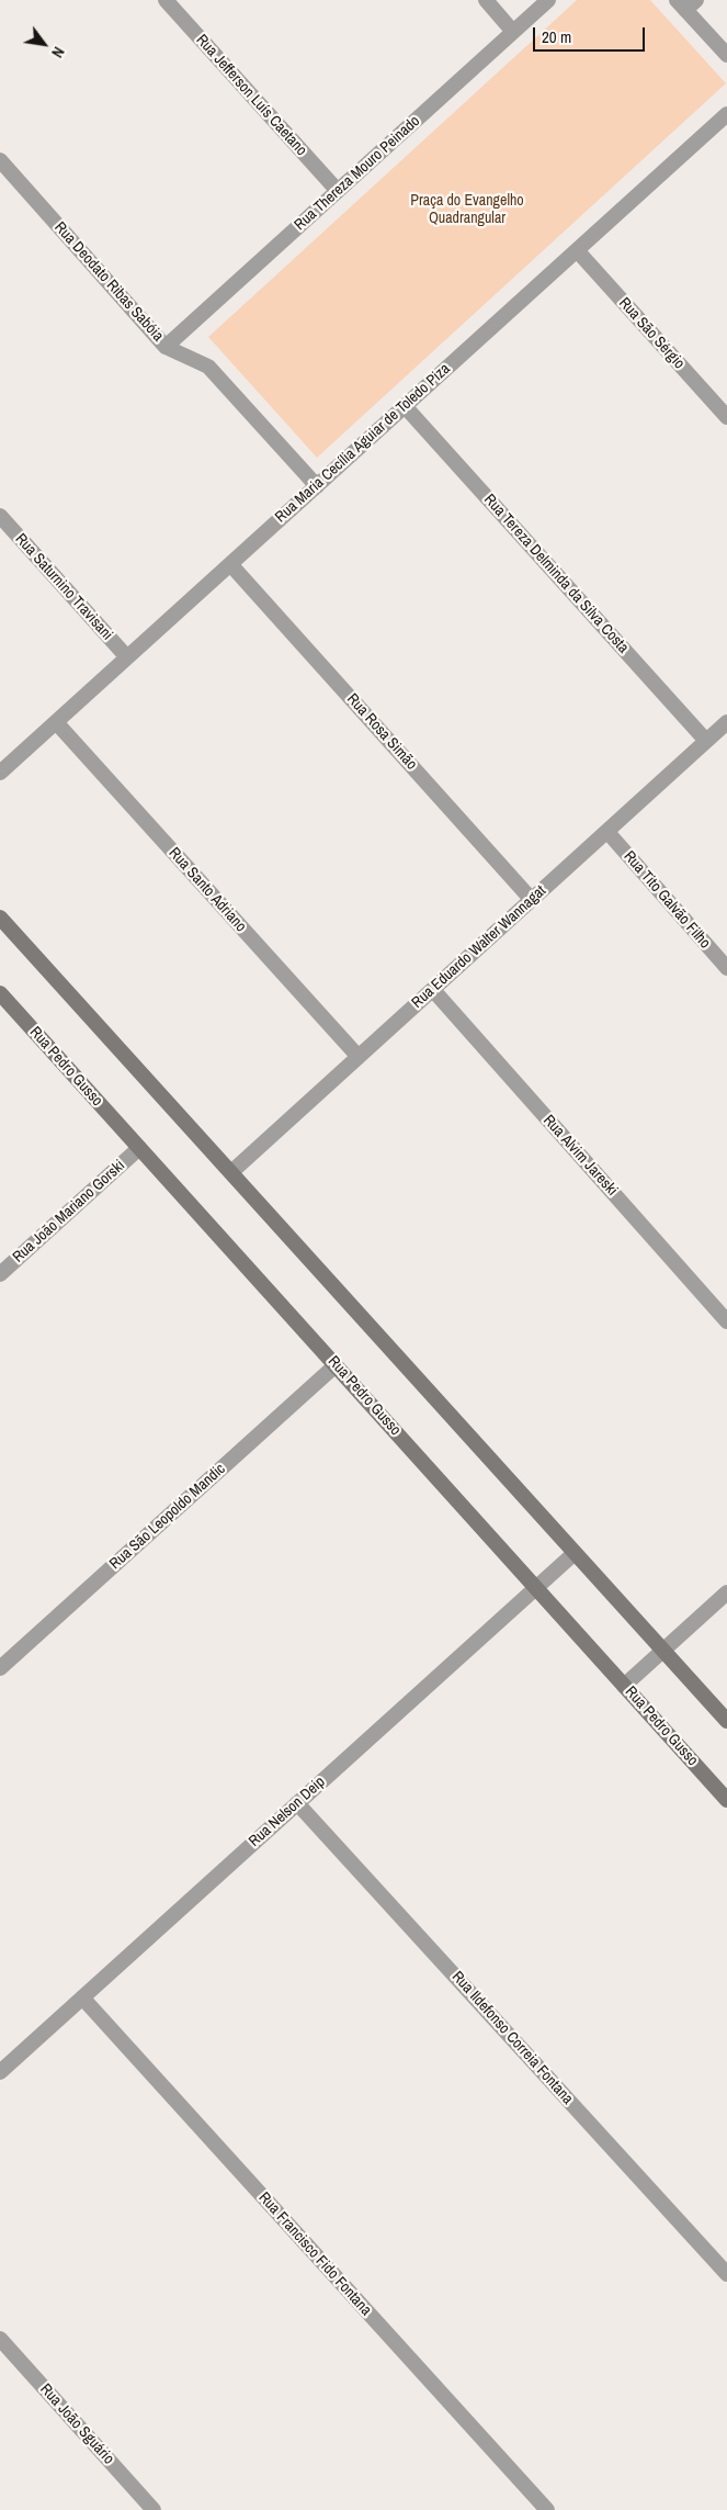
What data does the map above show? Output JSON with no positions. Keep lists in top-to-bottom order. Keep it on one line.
{"streets":{"main road":["Rua Pedro Gusso"],"street":["Rua Jefferson Luís Caetano","Rua Thereza Mouro Peinado","Rua Deodato Ribas Sabóia","Rua São Sérgio","Rua Maria Cecília Aguiar de Toledo Piza","Rua Tereza Delminda da Silva Costa","Rua Saturnino Travisani","Rua Rosa Simão","Rua Santo Adriano","Rua Tito Galvão Filho","Rua Eduardo Walter Wannagat","Rua Alvim Jareski","Rua João Mariano Gorski","Rua São Leopoldo Mandic","Rua Nelson Deip","Rua Ildefonso Correia Fontana","Rua Francisco Fido Fontana","Rua João Sguário"]},"crossings":[["Rua Jefferson Luís Caetano","Rua Thereza Mouro Peinado"],["Rua Thereza Mouro Peinado","Rua Deodato Ribas Sabóia"],["Rua Deodato Ribas Sabóia","Rua Maria Cecília Aguiar de Toledo Piza"],["Rua São Sérgio","Rua Maria Cecília Aguiar de Toledo Piza"],["Rua Maria Cecília Aguiar de Toledo Piza","Rua Tereza Delminda da Silva Costa"],["Rua Maria Cecília Aguiar de Toledo Piza","Rua Saturnino Travisani"],["Rua Maria Cecília Aguiar de Toledo Piza","Rua Rosa Simão"],["Rua Maria Cecília Aguiar de Toledo Piza","Rua Santo Adriano"],["Rua Tereza Delminda da Silva Costa","Rua Eduardo Walter Wannagat"],["Rua Rosa Simão","Rua Eduardo Walter Wannagat"],["Rua Santo Adriano","Rua Eduardo Walter Wannagat"],["Rua Tito Galvão Filho","Rua Eduardo Walter Wannagat"],["Rua Eduardo Walter Wannagat","Rua Alvim Jareski"],["Rua Pedro Gusso","Rua João Mariano Gorski"],["Rua Pedro Gusso","Rua São Leopoldo Mandic"],["Rua Pedro Gusso","Rua Nelson Deip"],["Rua Nelson Deip","Rua Ildefonso Correia Fontana"],["Rua Nelson Deip","Rua Francisco Fido Fontana"]],"parks":["Praça do Evangelho Quadrangular"],"scale_bar":"20 m","north":"bottom right"}
